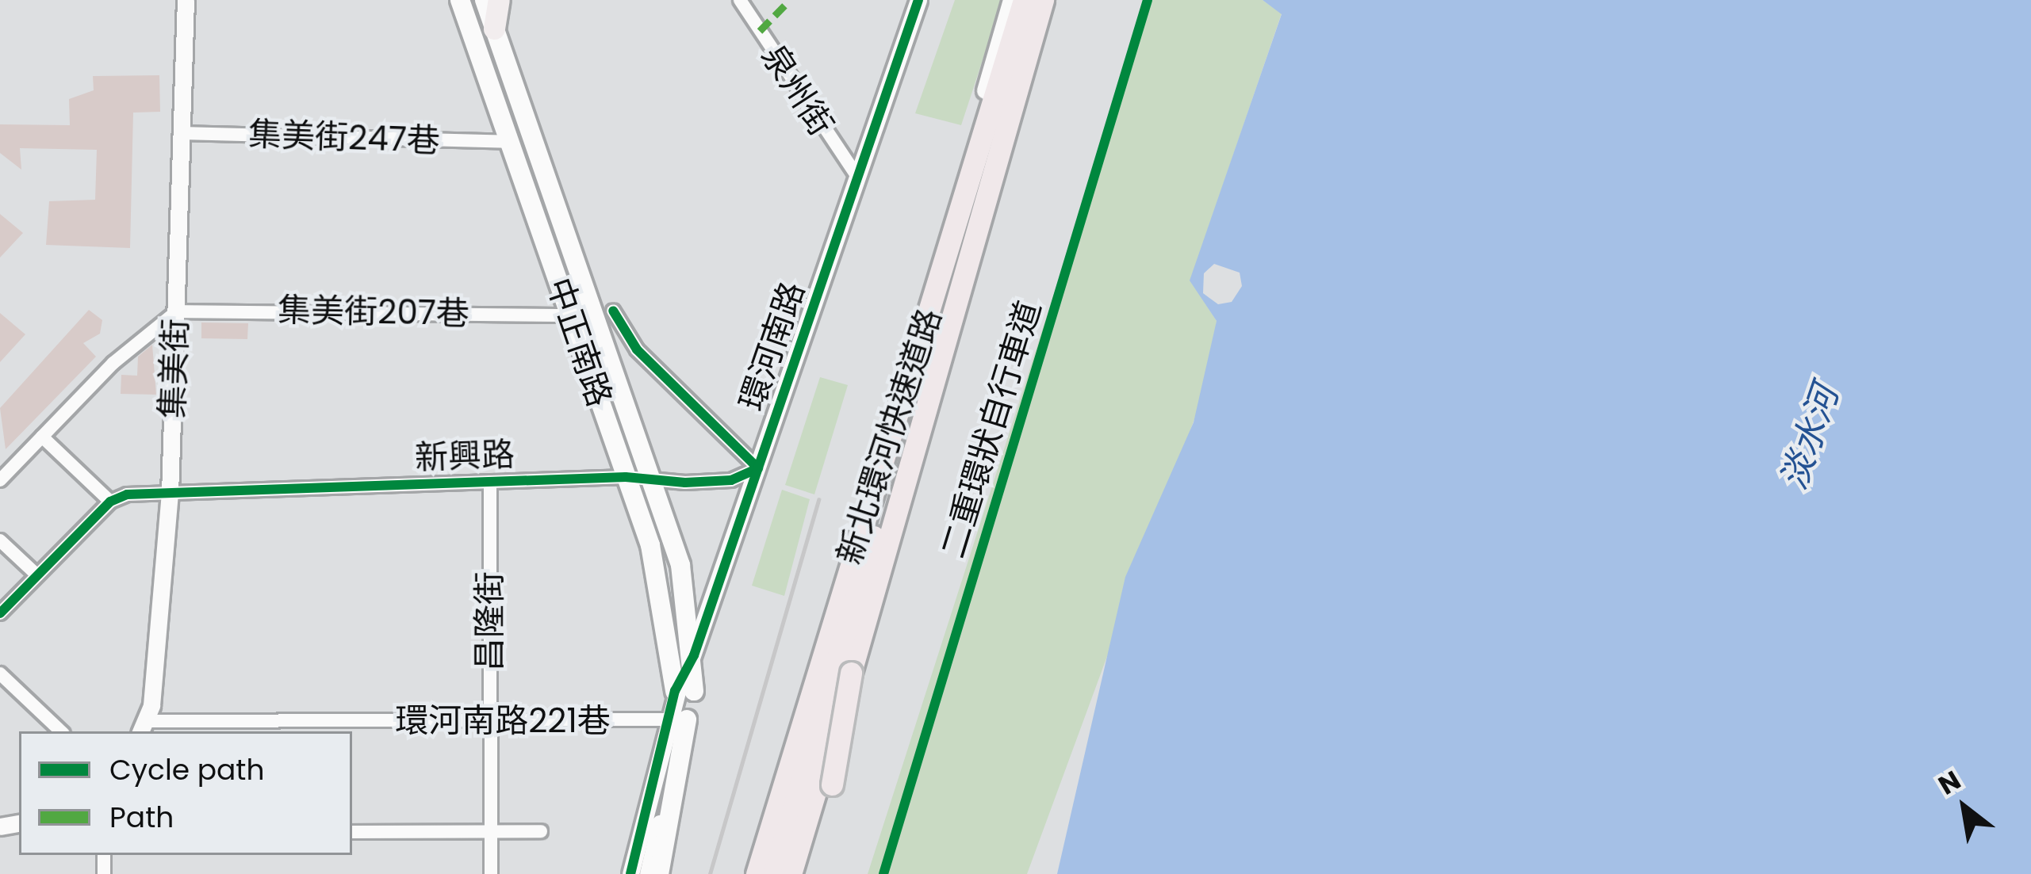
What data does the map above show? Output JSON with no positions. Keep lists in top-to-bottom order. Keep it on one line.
{"streets":{"highway":["新北環河快速道路"],"main road":["中正南路"],"street":["泉州街","集美街247巷","集美街207巷","環河南路","集美街","新興路","昌隆街","環河南路221巷"],"cycle path":["二重環狀自行車道"]},"crossings":[["泉州街","環河南路"],["集美街247巷","中正南路"],["集美街247巷","集美街"],["集美街207巷","中正南路"],["集美街207巷","集美街"],["中正南路","環河南路"],["中正南路","新興路"],["環河南路","新興路"],["集美街","新興路"],["集美街","環河南路221巷"],["新興路","昌隆街"],["昌隆街","環河南路221巷"]],"water":["淡水河"],"legend":["Cycle path","Path"],"north":"top left"}
